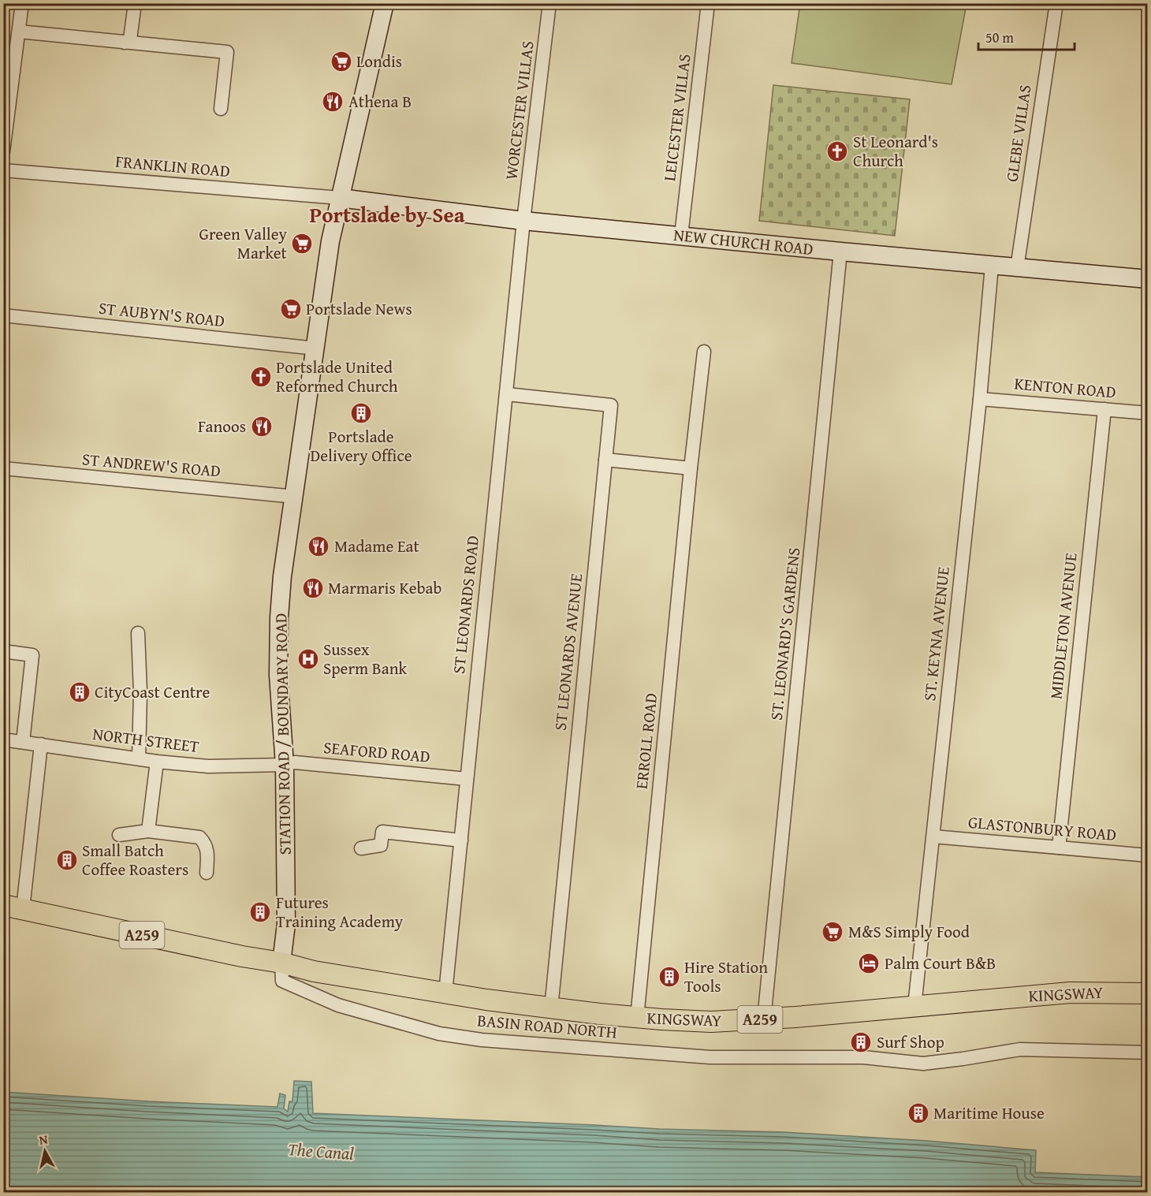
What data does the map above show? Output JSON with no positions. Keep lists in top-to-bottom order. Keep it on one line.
{"streets":{"main road":["NEW CHURCH ROAD","STATION ROAD / BOUNDARY ROAD","A259","KINGSWAY"],"street":["WORCESTER VILLAS","LEICESTER VILLAS","GLEBE VILLAS","FRANKLIN ROAD","ST AUBYN'S ROAD","KENTON ROAD","ST ANDREW'S ROAD","ST LEONARDS ROAD","MIDDLETON AVENUE","ST. LEONARD'S GARDENS","ST. KEYNA AVENUE","ST LEONARDS AVENUE","NORTH STREET","ERROLL ROAD","SEAFORD ROAD","GLASTONBURY ROAD","BASIN ROAD NORTH"]},"crossings":[["WORCESTER VILLAS","NEW CHURCH ROAD"],["WORCESTER VILLAS","ST LEONARDS ROAD"],["LEICESTER VILLAS","NEW CHURCH ROAD"],["GLEBE VILLAS","NEW CHURCH ROAD"],["FRANKLIN ROAD","NEW CHURCH ROAD"],["FRANKLIN ROAD","STATION ROAD / BOUNDARY ROAD"],["NEW CHURCH ROAD","ST LEONARDS ROAD"],["NEW CHURCH ROAD","ST. LEONARD'S GARDENS"],["NEW CHURCH ROAD","ST. KEYNA AVENUE"],["NEW CHURCH ROAD","STATION ROAD / BOUNDARY ROAD"],["ST AUBYN'S ROAD","STATION ROAD / BOUNDARY ROAD"],["KENTON ROAD","MIDDLETON AVENUE"],["KENTON ROAD","ST. KEYNA AVENUE"],["ST ANDREW'S ROAD","STATION ROAD / BOUNDARY ROAD"],["ST LEONARDS ROAD","ST LEONARDS AVENUE"],["ST LEONARDS ROAD","SEAFORD ROAD"],["ST LEONARDS ROAD","KINGSWAY"],["MIDDLETON AVENUE","GLASTONBURY ROAD"],["ST. LEONARD'S GARDENS","KINGSWAY"],["ST. KEYNA AVENUE","GLASTONBURY ROAD"],["ST. KEYNA AVENUE","KINGSWAY"],["ST LEONARDS AVENUE","KINGSWAY"],["STATION ROAD / BOUNDARY ROAD","NORTH STREET"],["STATION ROAD / BOUNDARY ROAD","SEAFORD ROAD"],["STATION ROAD / BOUNDARY ROAD","A259"],["STATION ROAD / BOUNDARY ROAD","KINGSWAY"],["STATION ROAD / BOUNDARY ROAD","BASIN ROAD NORTH"],["NORTH STREET","SEAFORD ROAD"],["ERROLL ROAD","KINGSWAY"],["A259","KINGSWAY"],["A259","BASIN ROAD NORTH"],["KINGSWAY","BASIN ROAD NORTH"]],"districts":["Portslade by Sea"],"water":["The Canal"],"places":{"supermarket":["Londis","Green Valley Market","Portslade News","M&S Simply Food"],"restaurant":["Athena B","Fanoos","Madame Eat","Marmaris Kebab"],"church":["St Leonard's Church","Portslade United Reformed Church"],"building":["Portslade Delivery Office","CityCoast Centre","Small Batch Coffee Roasters","Futures Training Academy","Hire Station Tools","Surf Shop","Maritime House"],"hospital":["Sussex Sperm Bank"],"hotel":["Palm Court B&B"]},"scale_bar":"50 m","north":"top"}
